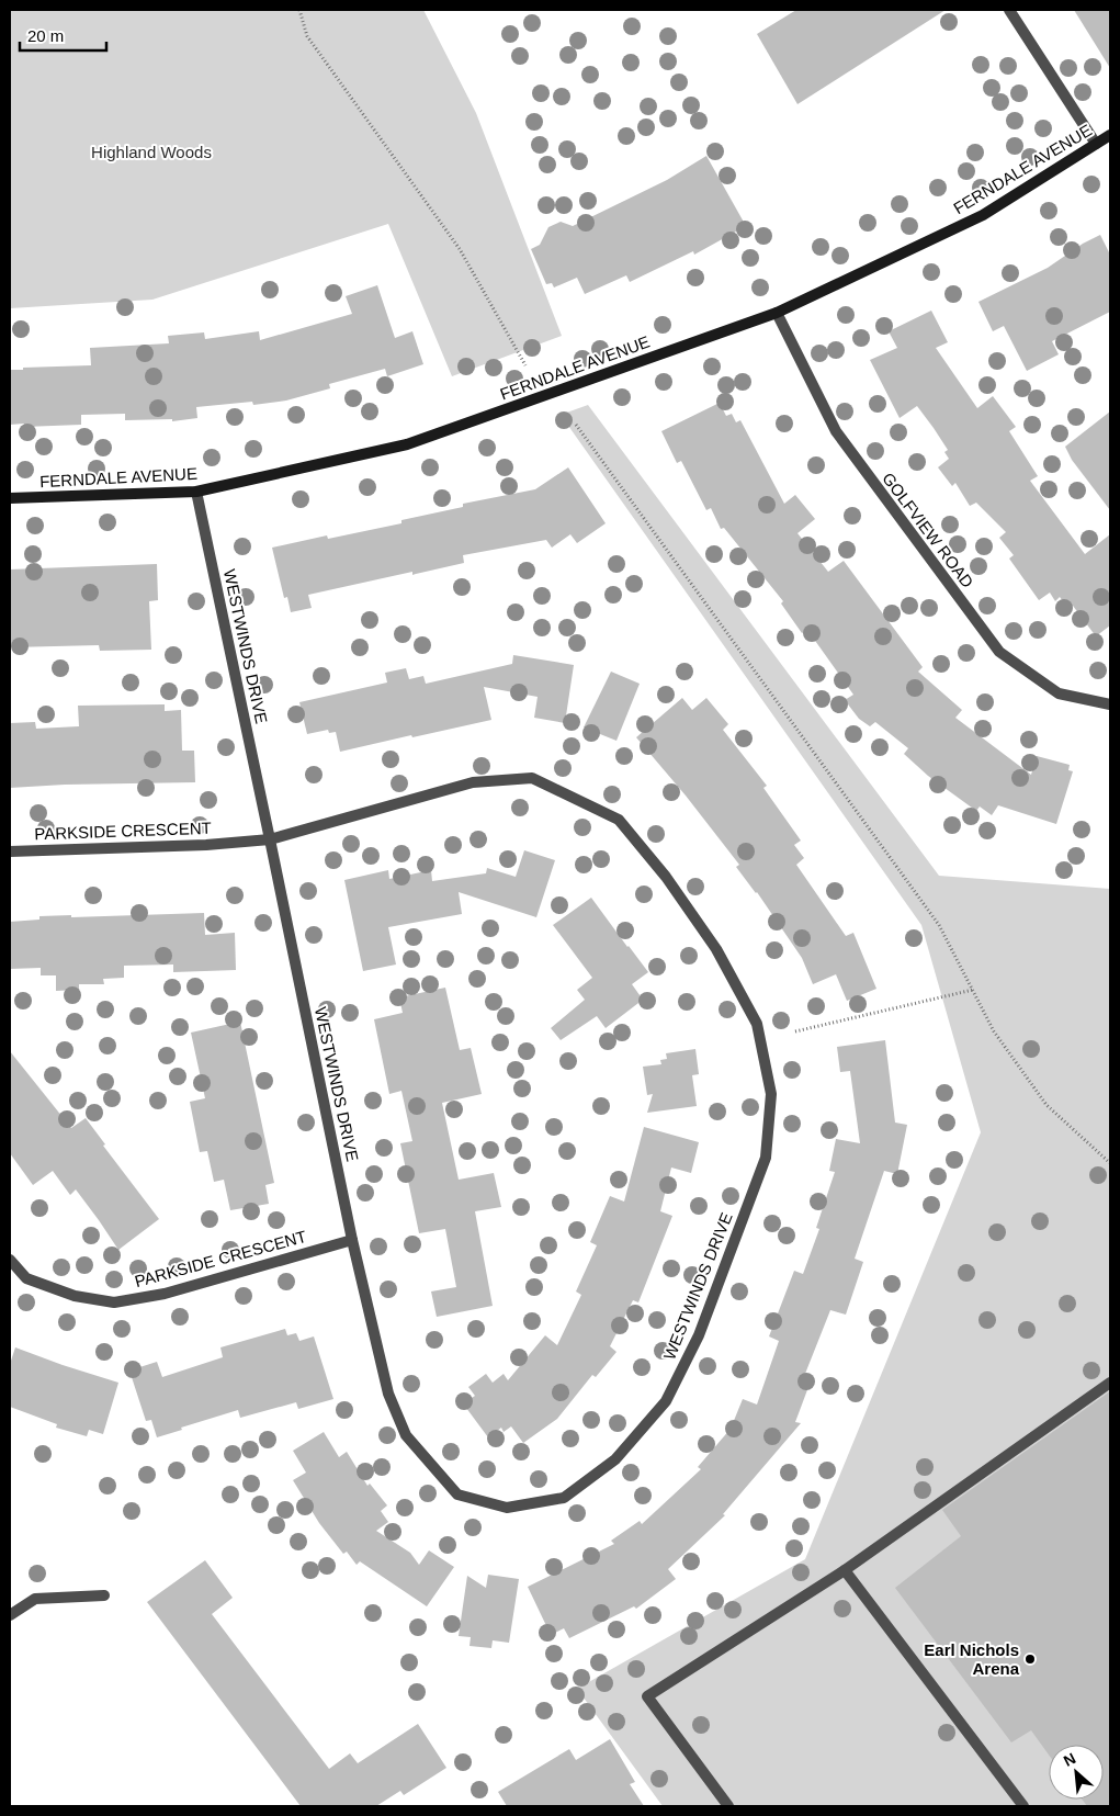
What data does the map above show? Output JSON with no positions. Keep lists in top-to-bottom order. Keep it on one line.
{"streets":{"street":["FERNDALE AVENUE","GOLFVIEW ROAD","WESTWINDS DRIVE","PARKSIDE CRESCENT"]},"crossings":[["FERNDALE AVENUE","GOLFVIEW ROAD"],["FERNDALE AVENUE","WESTWINDS DRIVE"],["WESTWINDS DRIVE","PARKSIDE CRESCENT"]],"parks":["Highland Woods"],"places":["Earl Nichols Arena"],"scale_bar":"20 m","north":"top left"}
